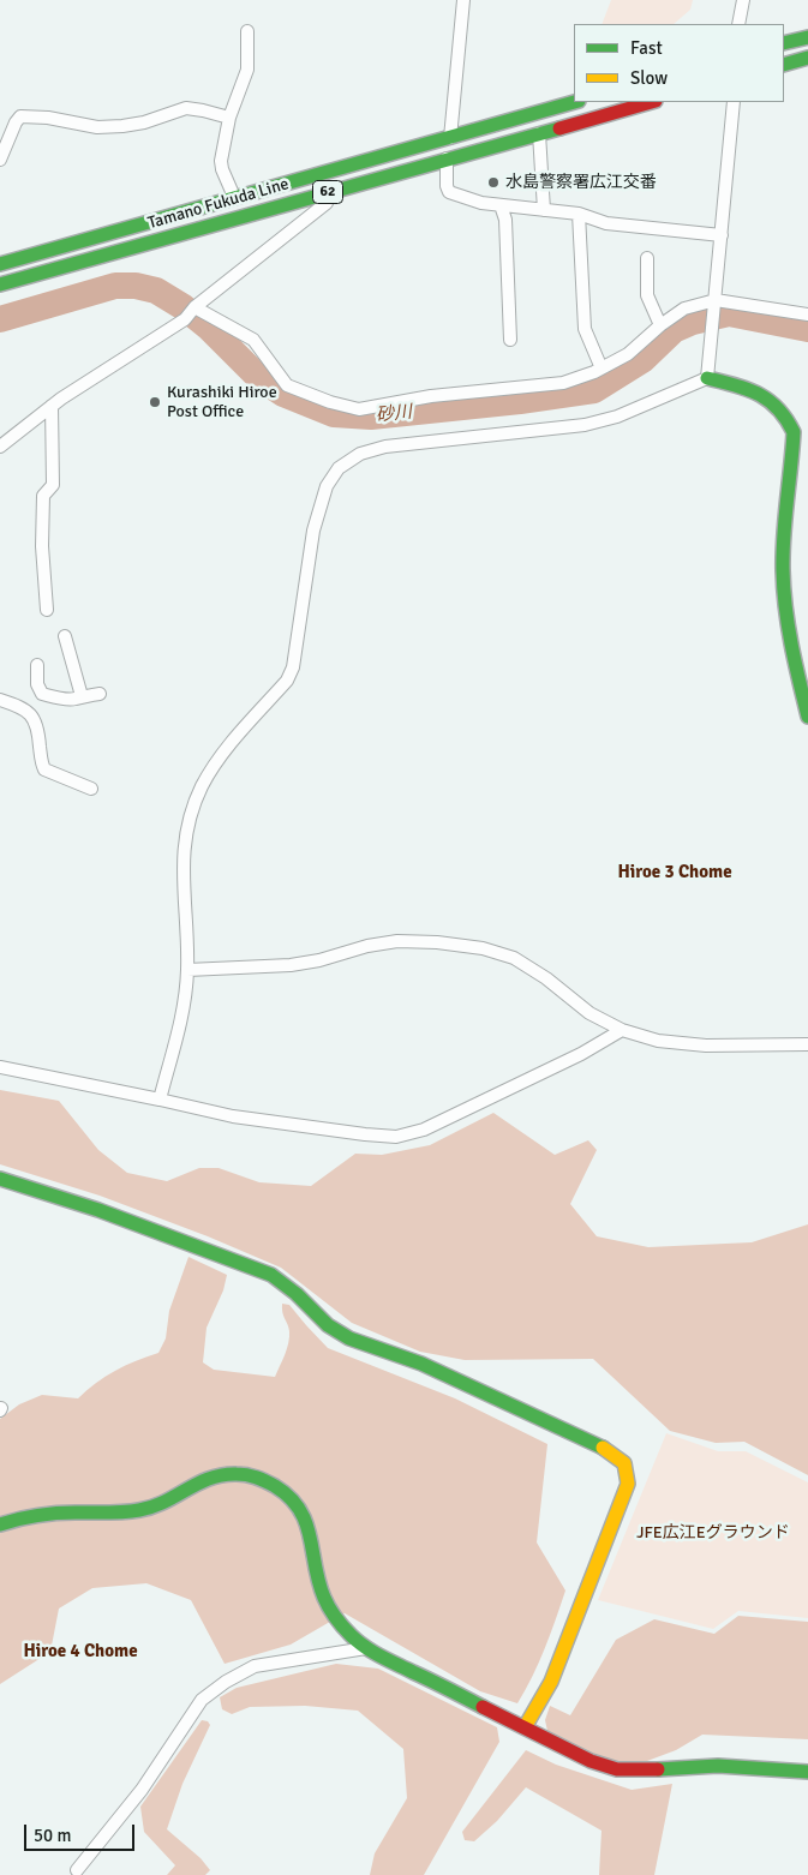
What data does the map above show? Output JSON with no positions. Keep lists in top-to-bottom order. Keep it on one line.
{"streets":{"street":["62","Tamano Fukuda Line"]},"districts":["Hiroe 3 Chome","Hiroe 4 Chome"],"water":["砂川"],"parks":["JFE広江Eグラウンド"],"places":["水島警察署広江交番","Kurashiki Hiroe Post Office"],"legend":["Fast","Slow"],"scale_bar":"50 m"}
